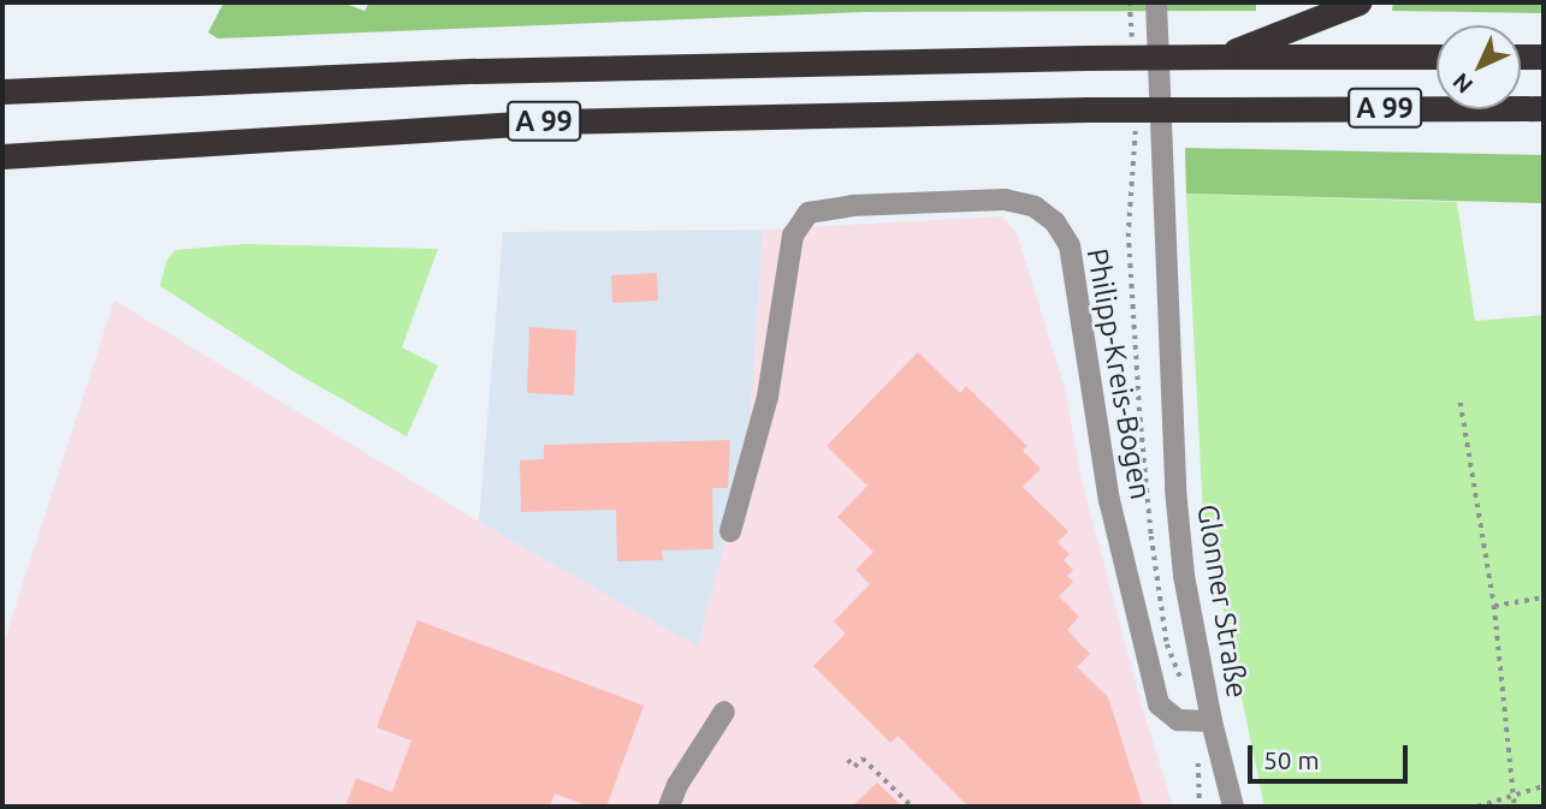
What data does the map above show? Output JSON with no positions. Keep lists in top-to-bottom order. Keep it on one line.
{"streets":{"highway":["A 99"],"street":["Philipp-Kreis-Bogen","Glonner Straße"]},"crossings":[["Philipp-Kreis-Bogen","Glonner Straße"]],"scale_bar":"50 m","north":"bottom left"}
